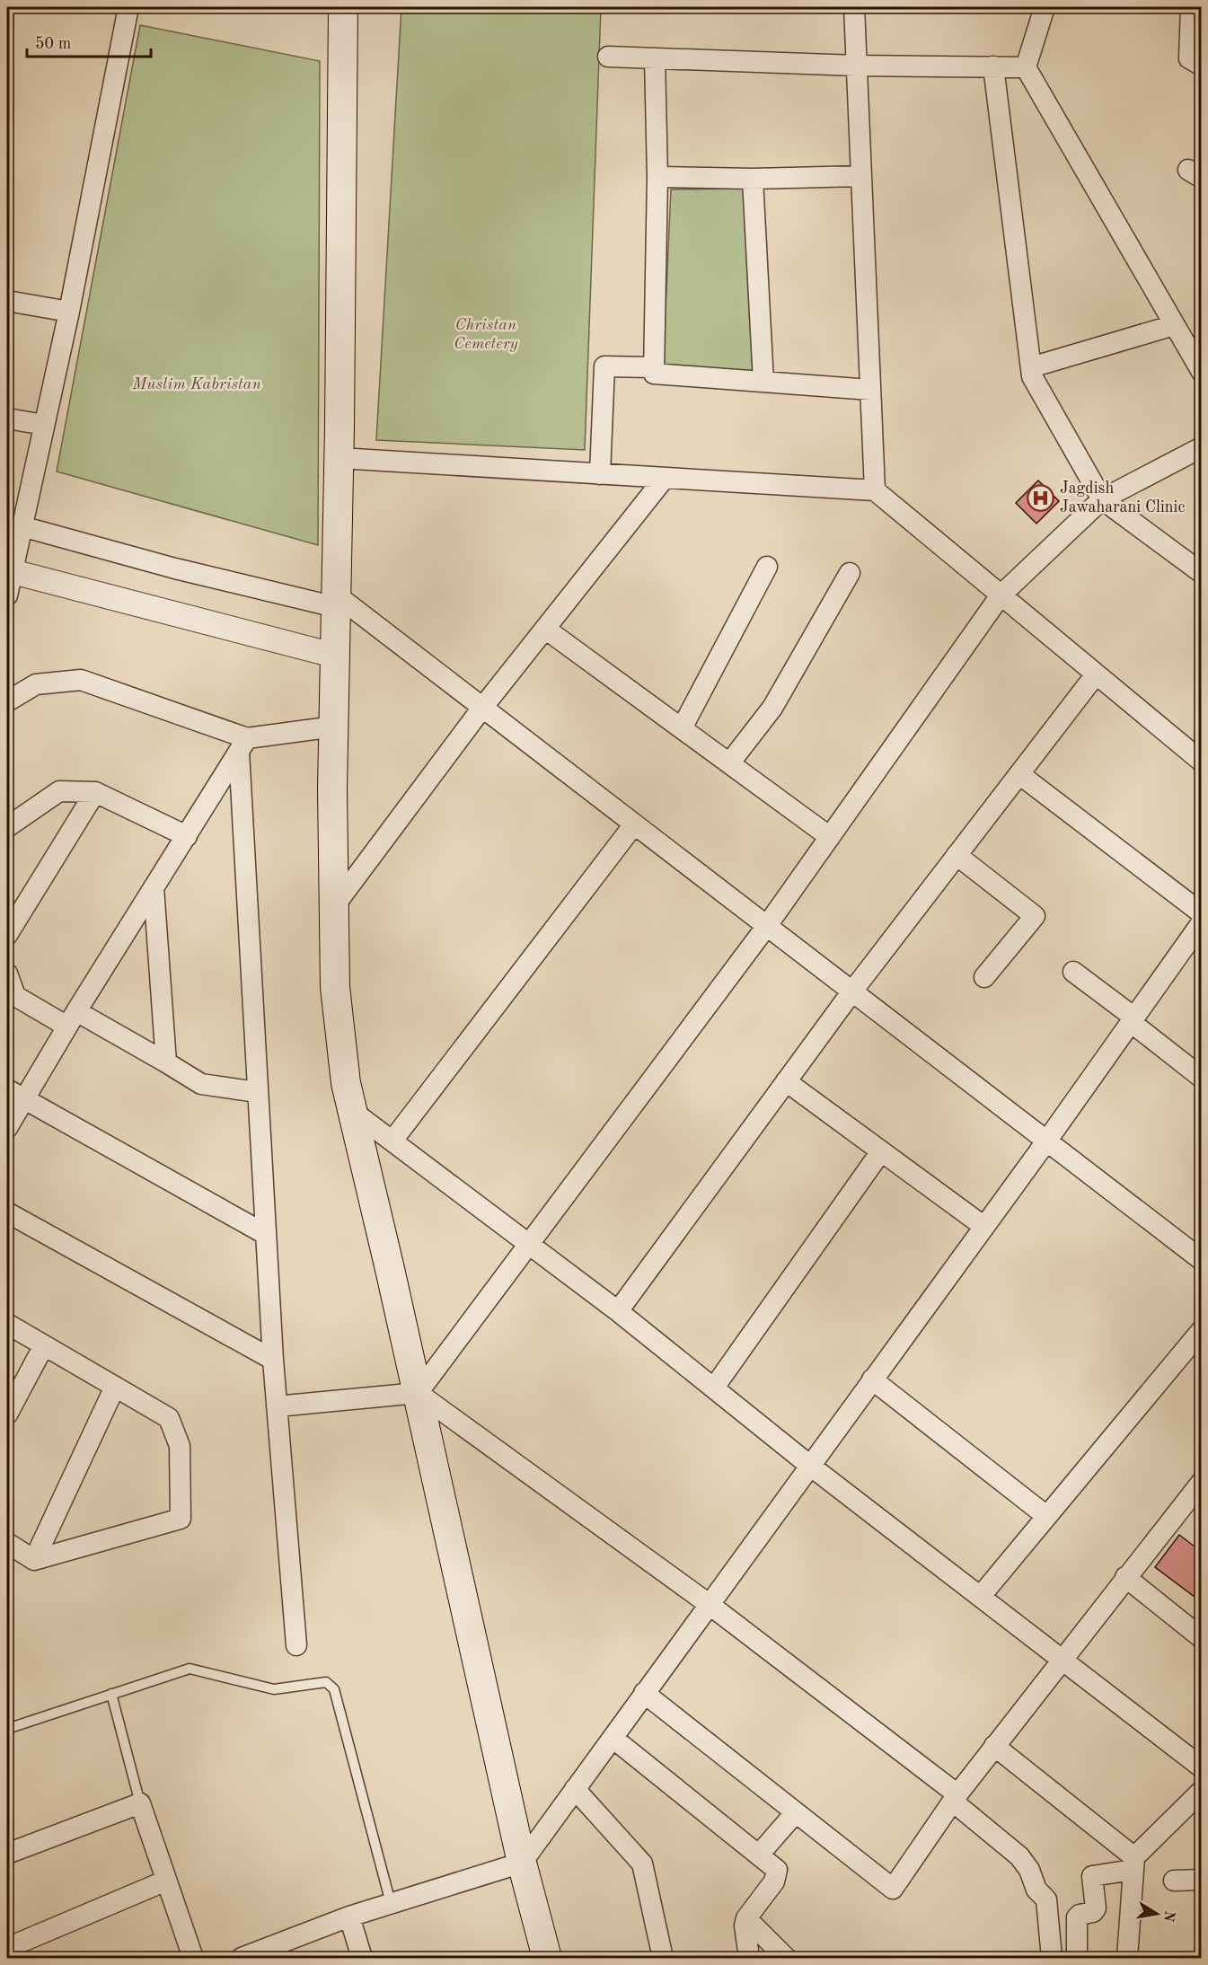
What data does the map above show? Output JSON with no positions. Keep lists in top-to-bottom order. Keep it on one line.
{"parks":["Christan Cemetery","Muslim Kabristan"],"places":{"hospital":["Jagdish Jawaharani Clinic"]},"scale_bar":"50 m","north":"right"}
